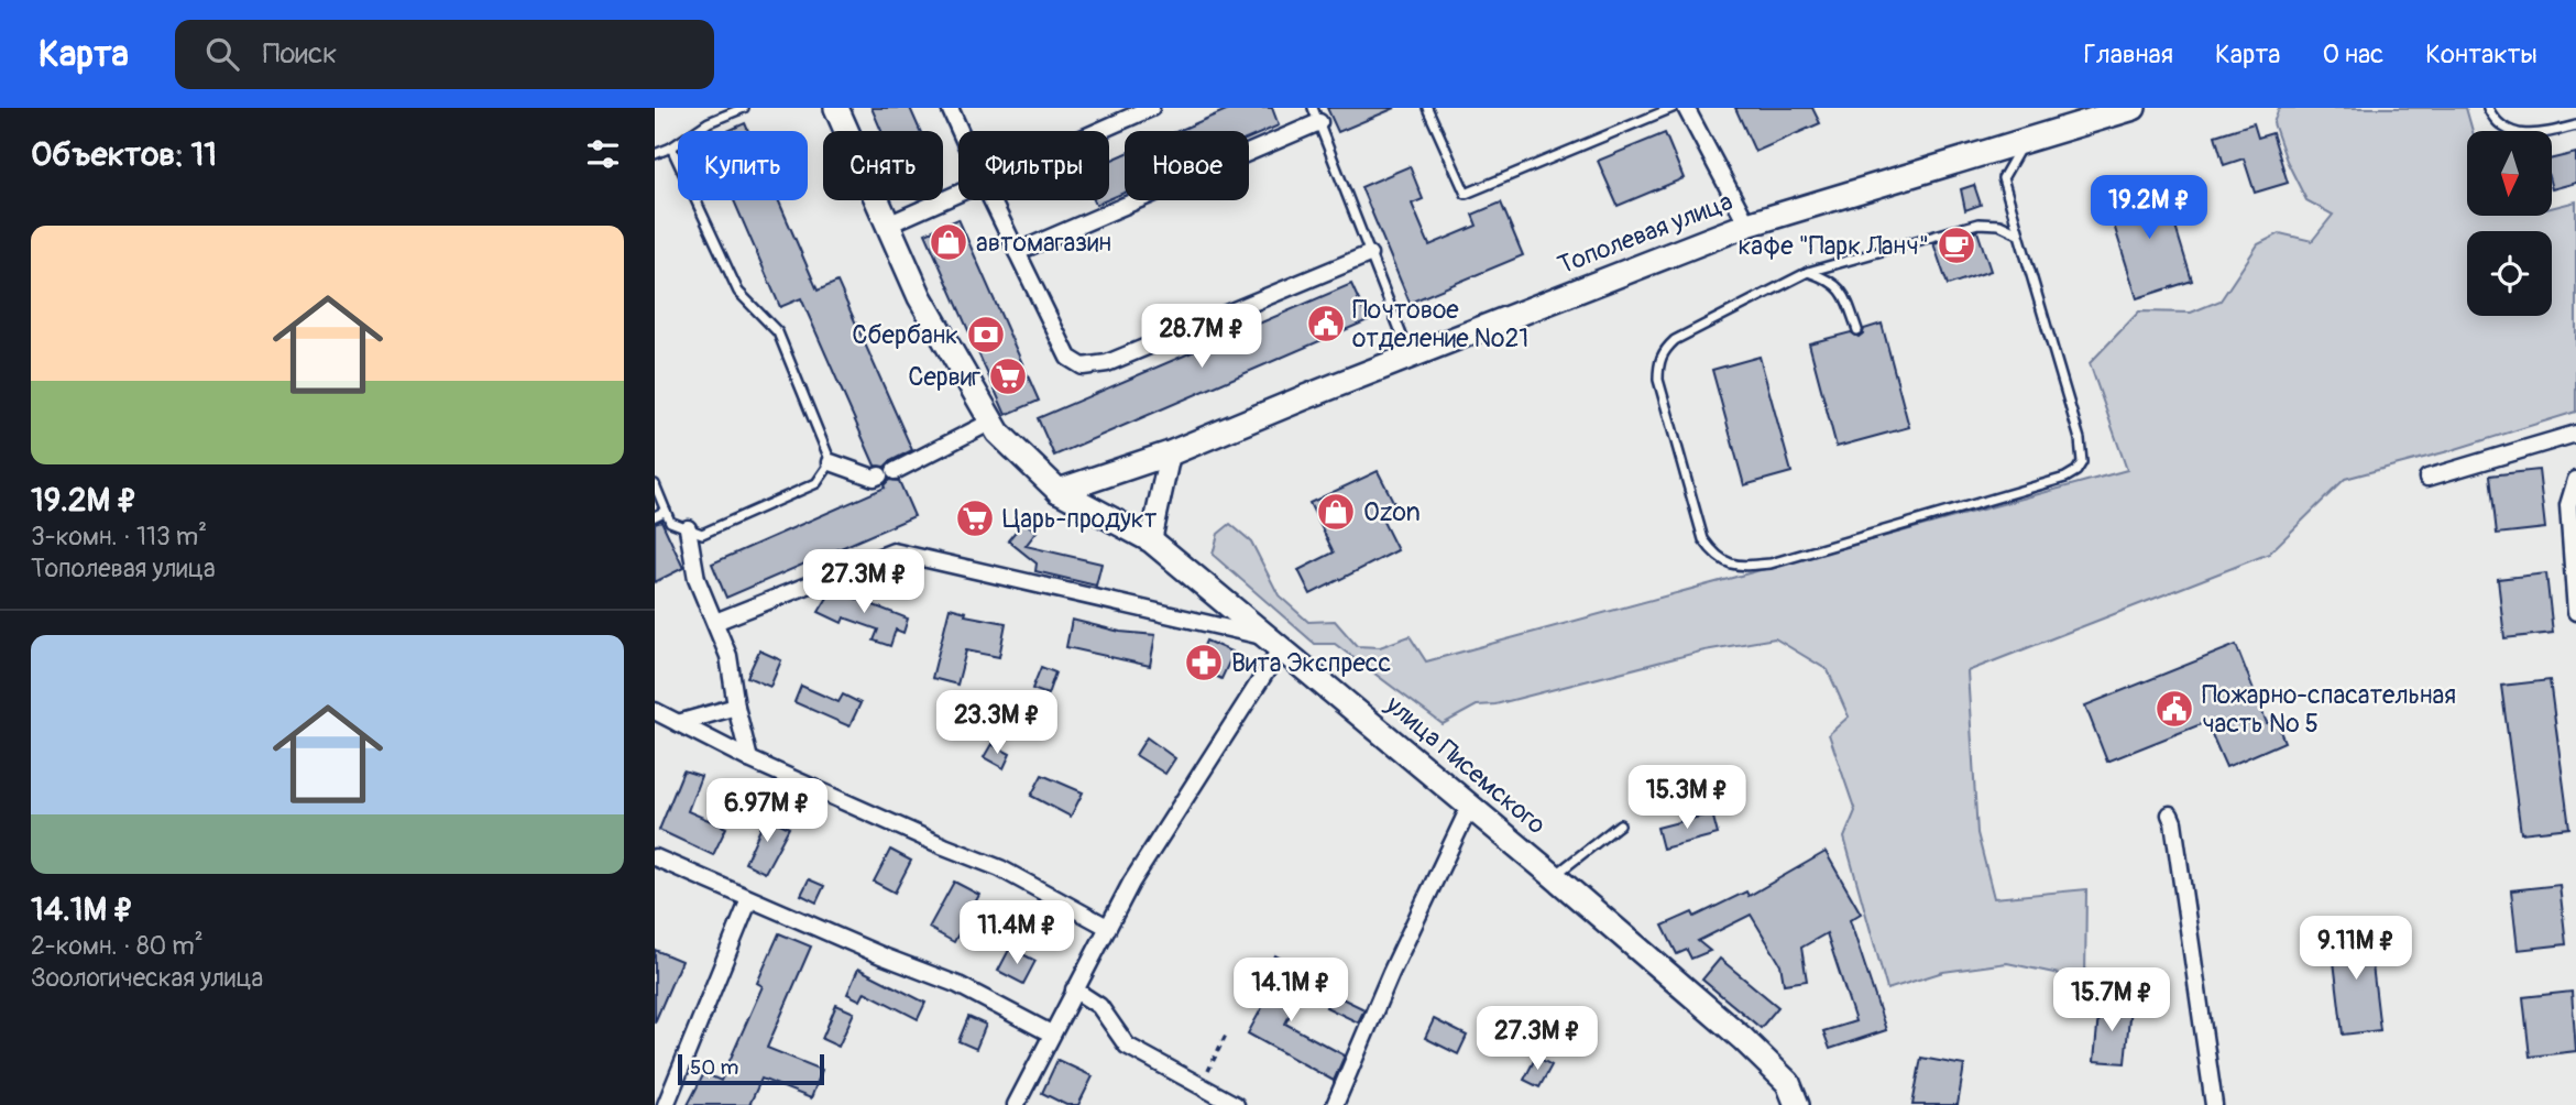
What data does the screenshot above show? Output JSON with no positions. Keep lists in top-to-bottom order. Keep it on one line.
{"streets":{"main road":["Тополевая улица","улица Писемского"]},"crossings":[["Тополевая улица","улица Писемского"]],"places":{"shop":["автомагазин","Ozon"],"cafe":["кафе \"Парк Ланч\""],"public building":["Почтовое отделение №21","Пожарно-спасательная часть № 5"],"bank":["Сбербанк"],"supermarket":["Сервиг","Царь-продукт"],"pharmacy":["Вита Экспресс"]},"scale_bar":"50 m","north":"bottom","page":{"header":"Карта","search":"Поиск","nav":["Главная","Карта","О нас","Контакты"],"heading":"Объектов: 11","chip":["Купить","Снять","Фильтры","Новое"],"price":["19.2M ₽","28.7M ₽","27.3M ₽","23.3M ₽","15.3M ₽","6.97M ₽","11.4M ₽","9.11M ₽","14.1M ₽","15.7M ₽","27.3M ₽"],"list":[{"name":"19.2M ₽","note":"3-комн. · 113 m² · Тополевая улица"},{"name":"14.1M ₽","note":"2-комн. · 80 m² · Зоологическая улица"}],"scale":"50 m"}}
